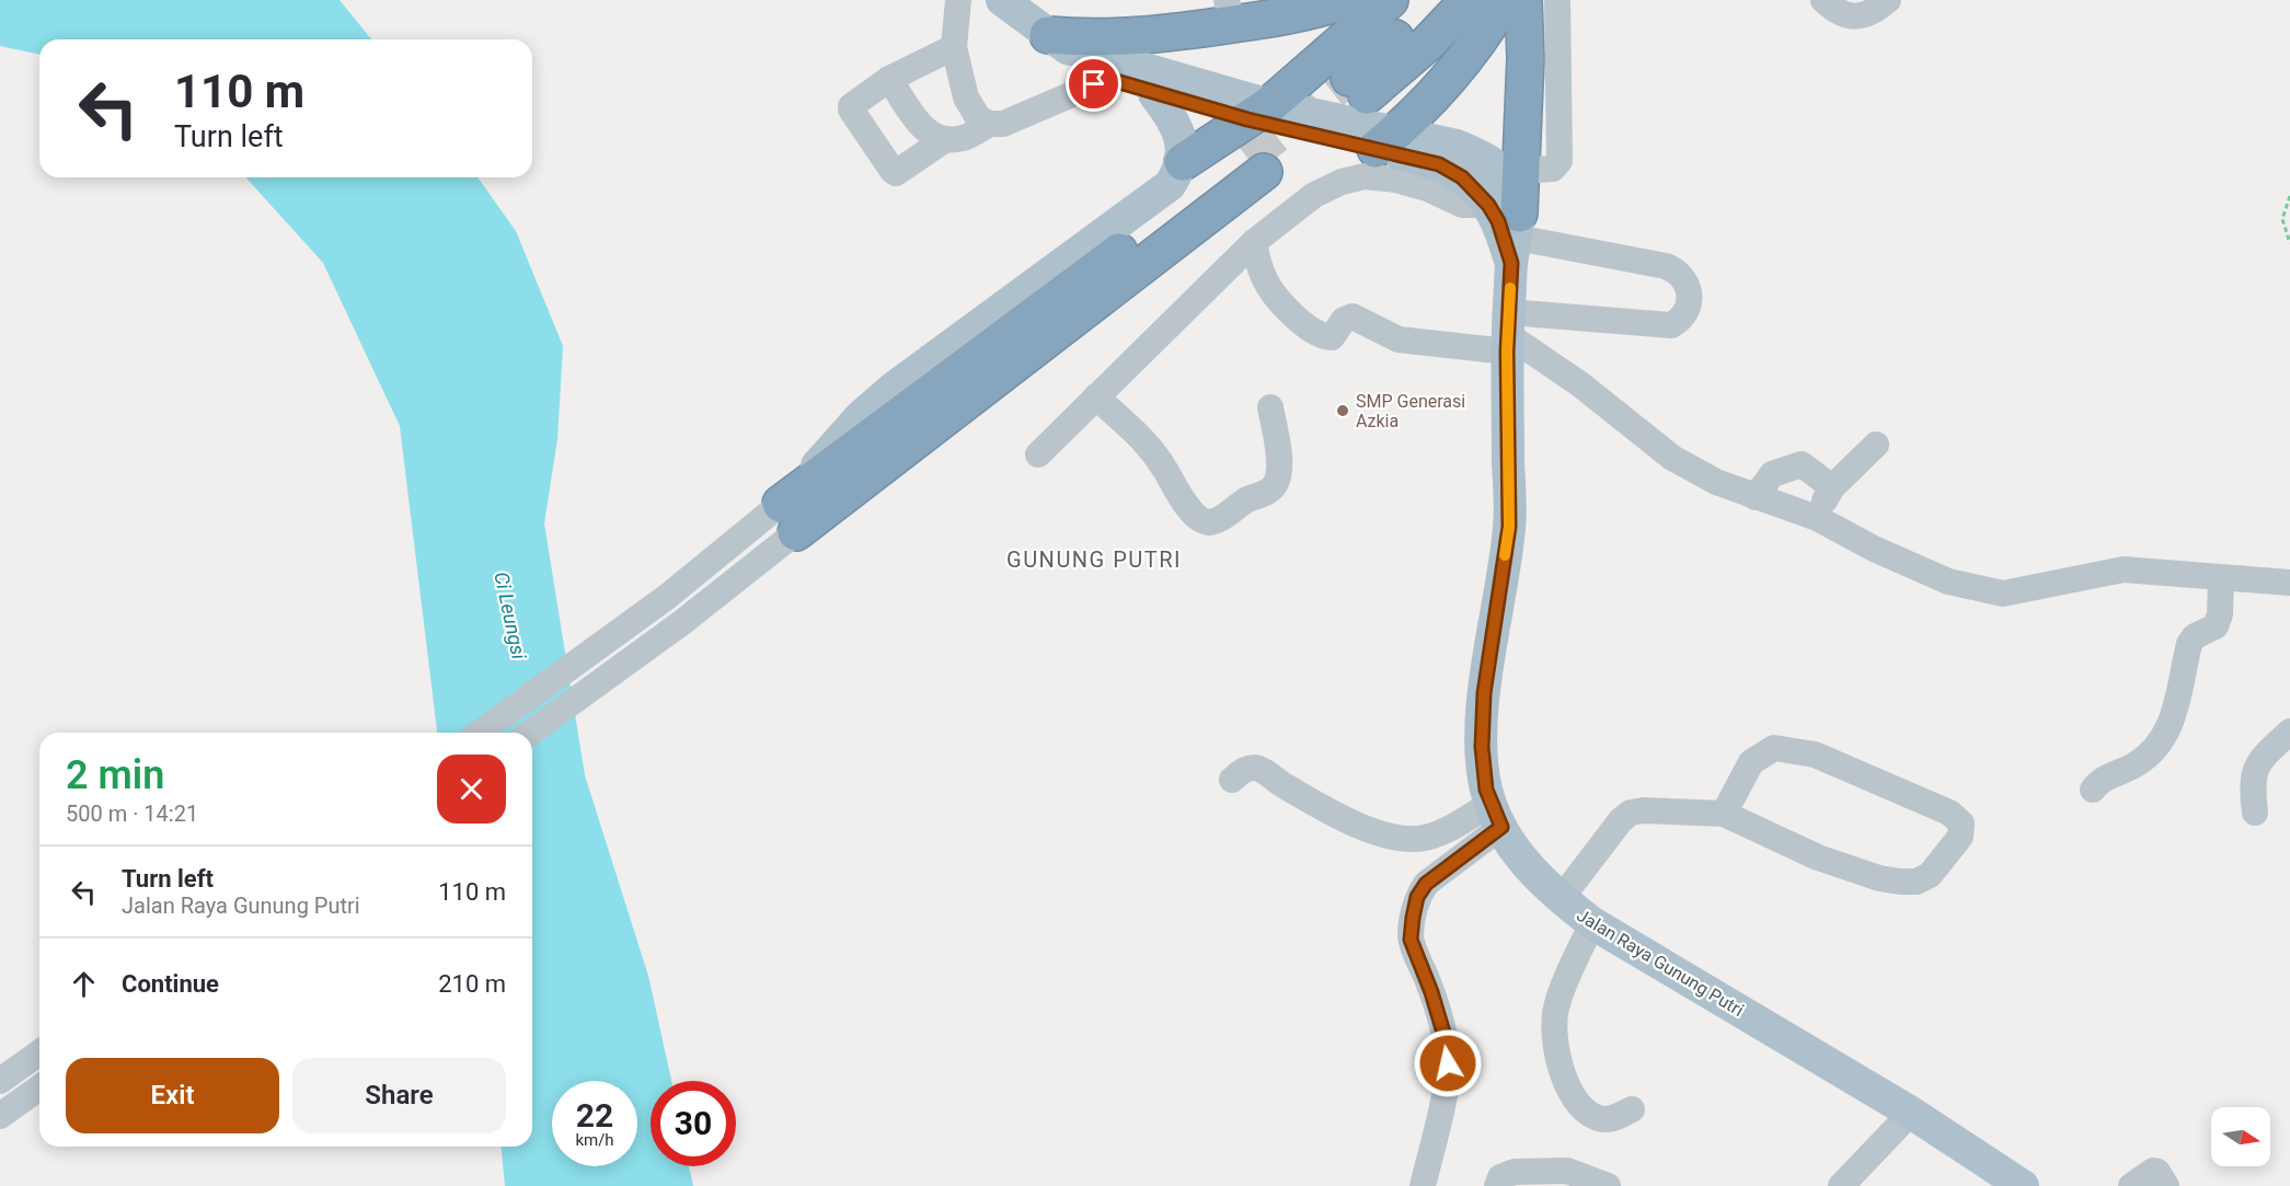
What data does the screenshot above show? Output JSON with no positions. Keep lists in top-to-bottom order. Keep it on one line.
{"streets":{"main road":["Jalan Raya Gunung Putri"]},"districts":["GUNUNG PUTRI"],"water":["Ci Leungsi"],"places":["SMP Generasi Azkia"],"north":"right","page":{"turn":["110 m","Turn left"],"heading":["2 min","500 m · 14:21"],"list":[{"name":"Turn left","note":"Jalan Raya Gunung Putri","value":"110 m"},{"name":"Continue","value":"210 m"}],"buttons":["Exit","Share"],"speed":"22 km/h","limit":"30"}}
